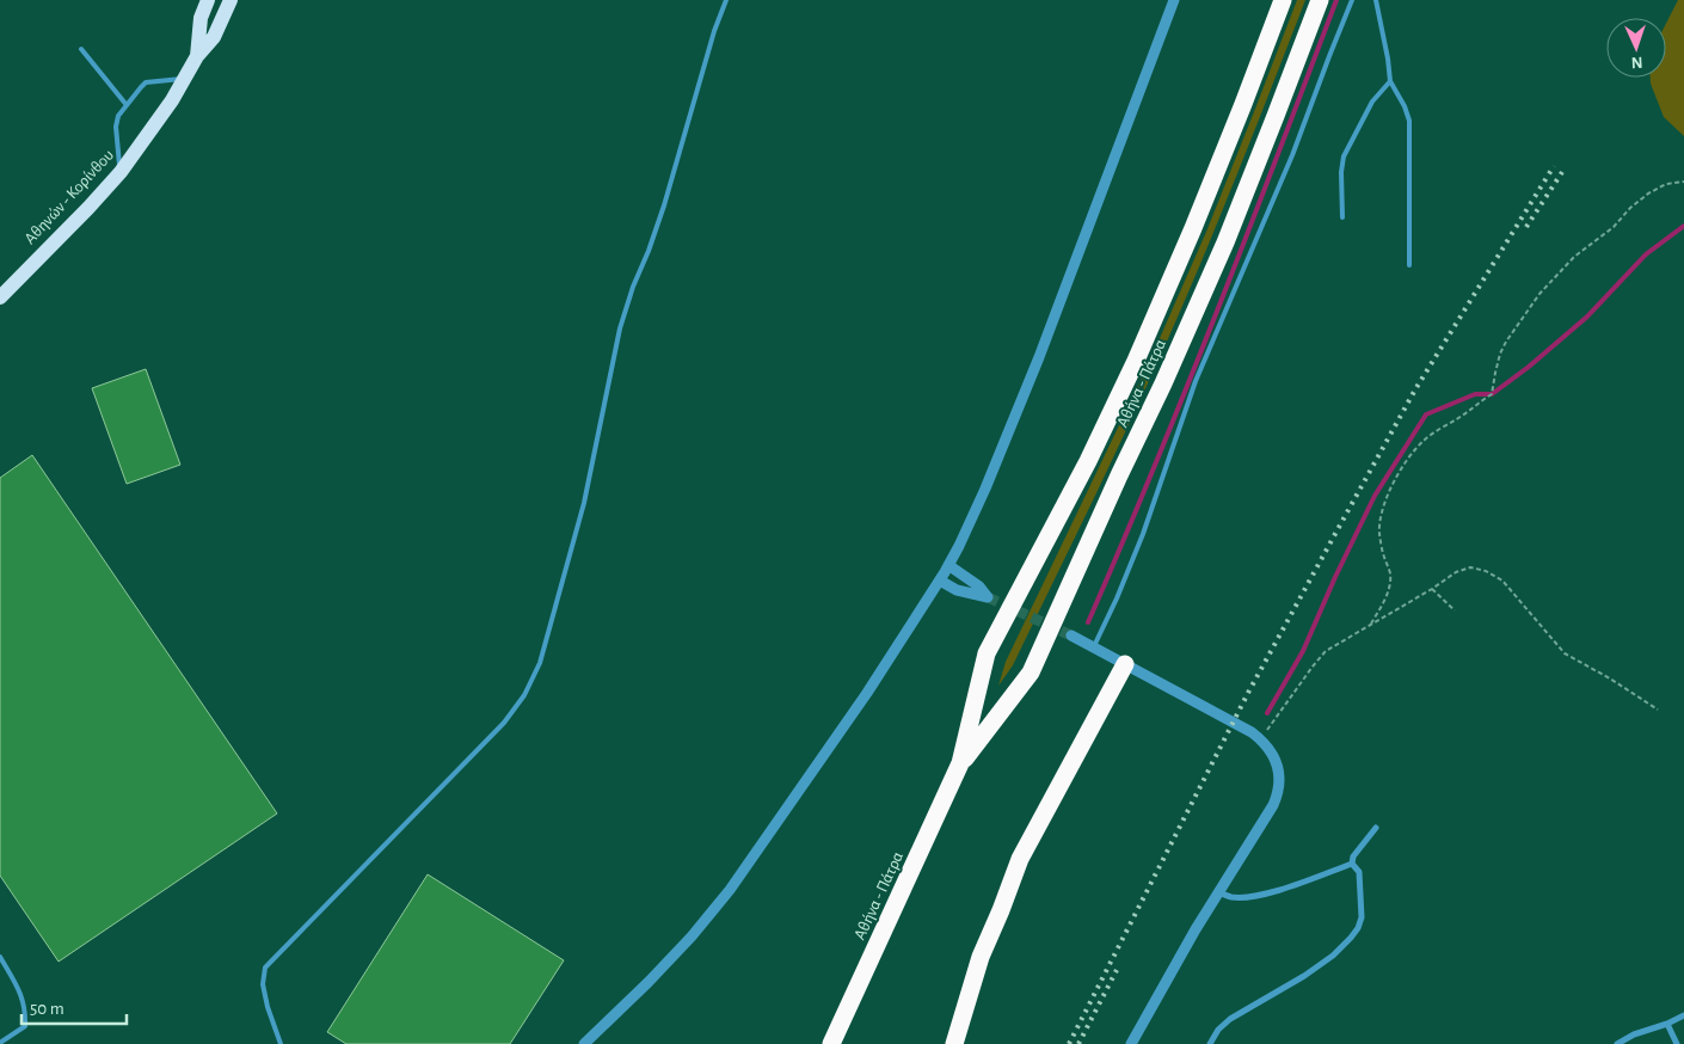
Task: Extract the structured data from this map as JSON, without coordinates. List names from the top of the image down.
{
  "streets": {
    "highway": ["Αθήνα - Πάτρα"],
    "main road": ["Αθηνών - Κορίνθου"]
  },
  "scale_bar": "50 m",
  "north": "bottom"
}
